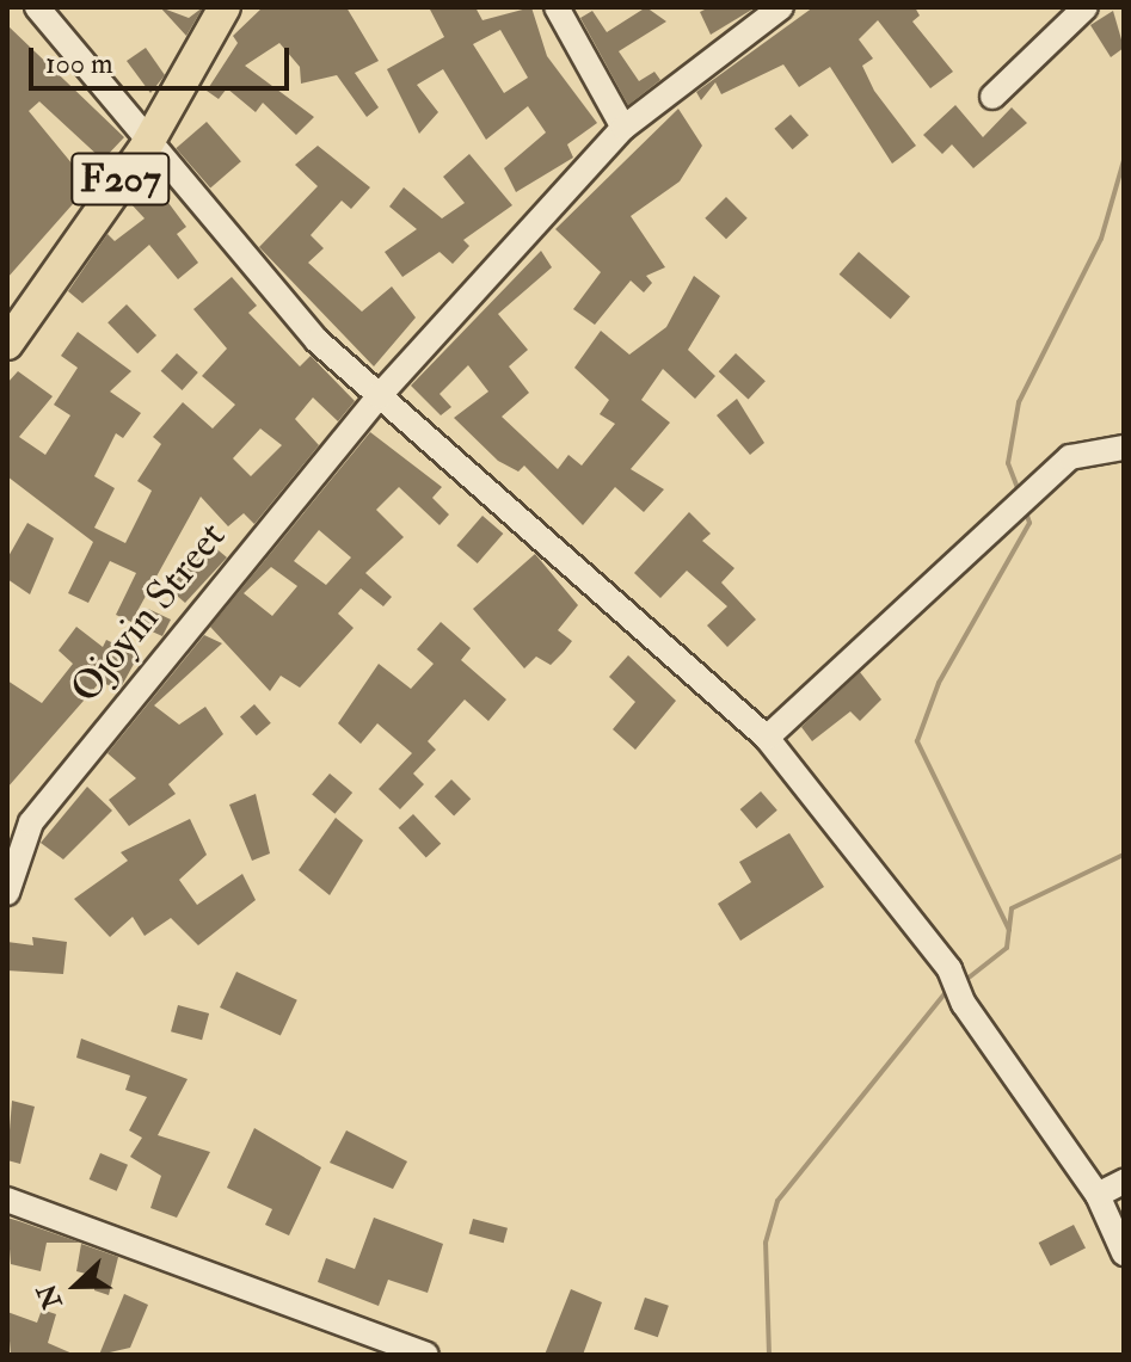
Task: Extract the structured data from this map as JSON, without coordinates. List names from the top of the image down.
{
  "streets": {
    "main road": ["F207"],
    "street": ["Ojoyin Street"]
  },
  "scale_bar": "100 m",
  "north": "left"
}
